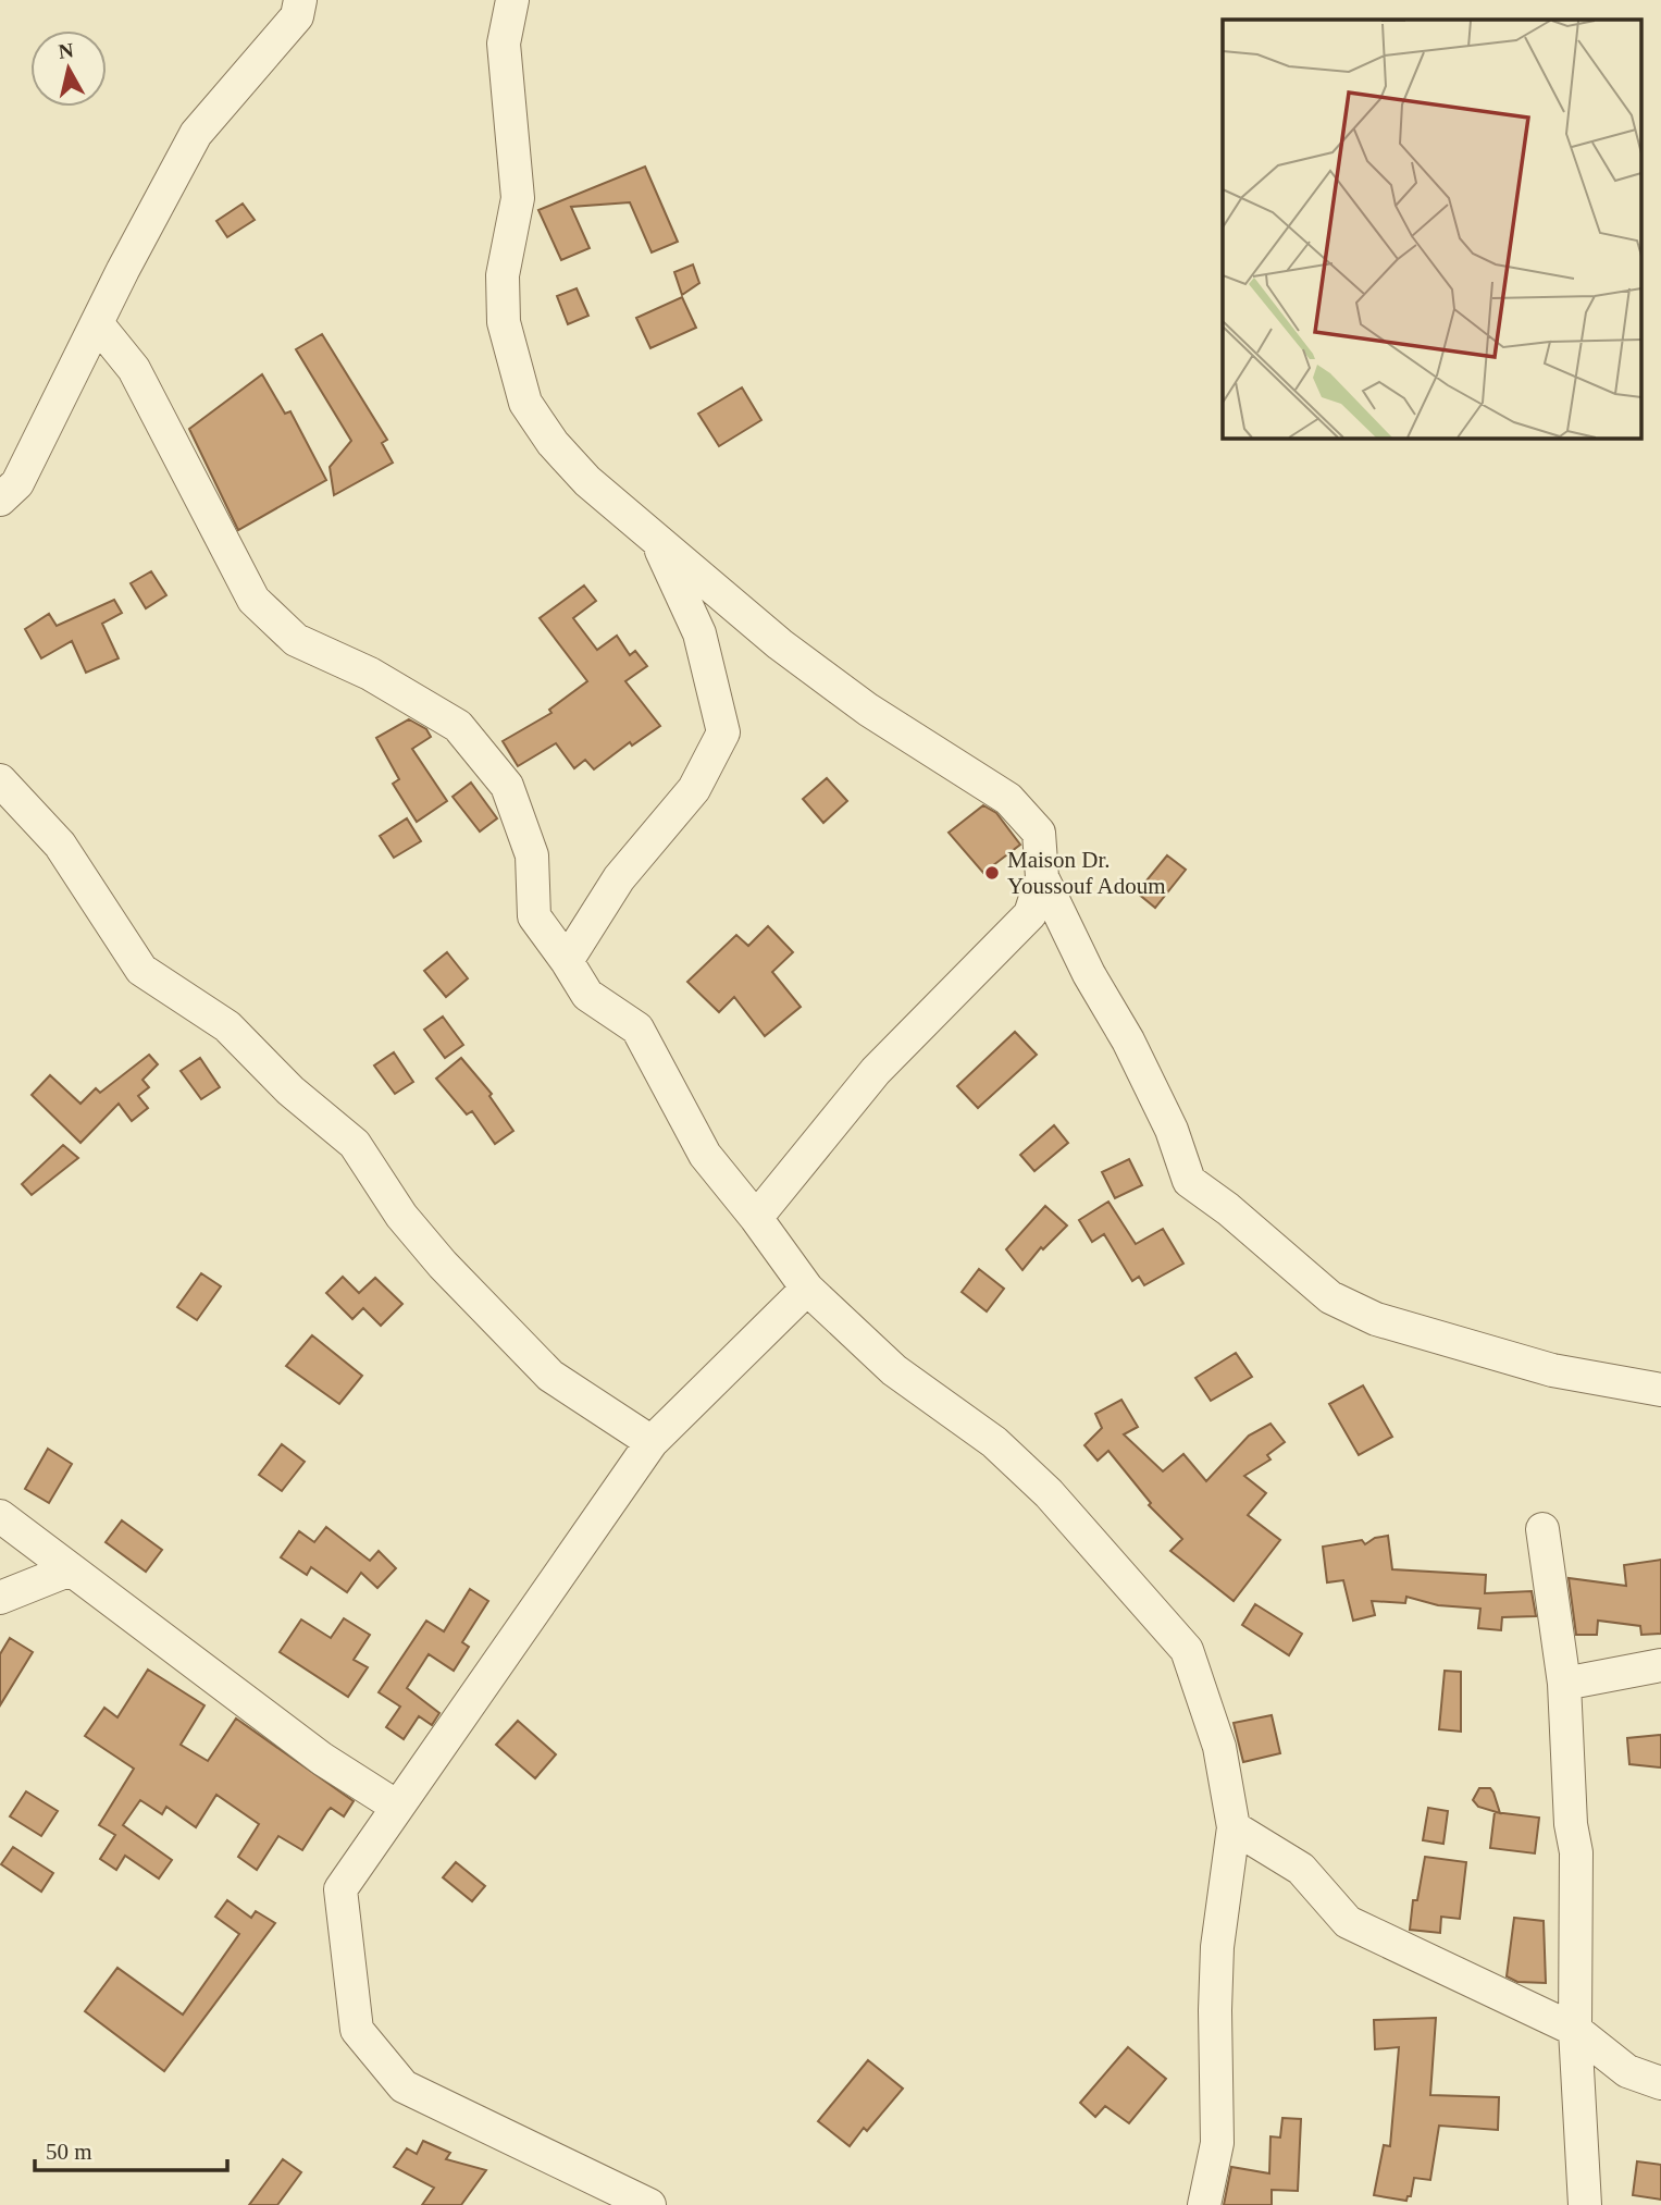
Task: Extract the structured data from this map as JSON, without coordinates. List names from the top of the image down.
{
  "places": ["Maison Dr. Youssouf Adoum"],
  "scale_bar": "50 m",
  "north": "top"
}
